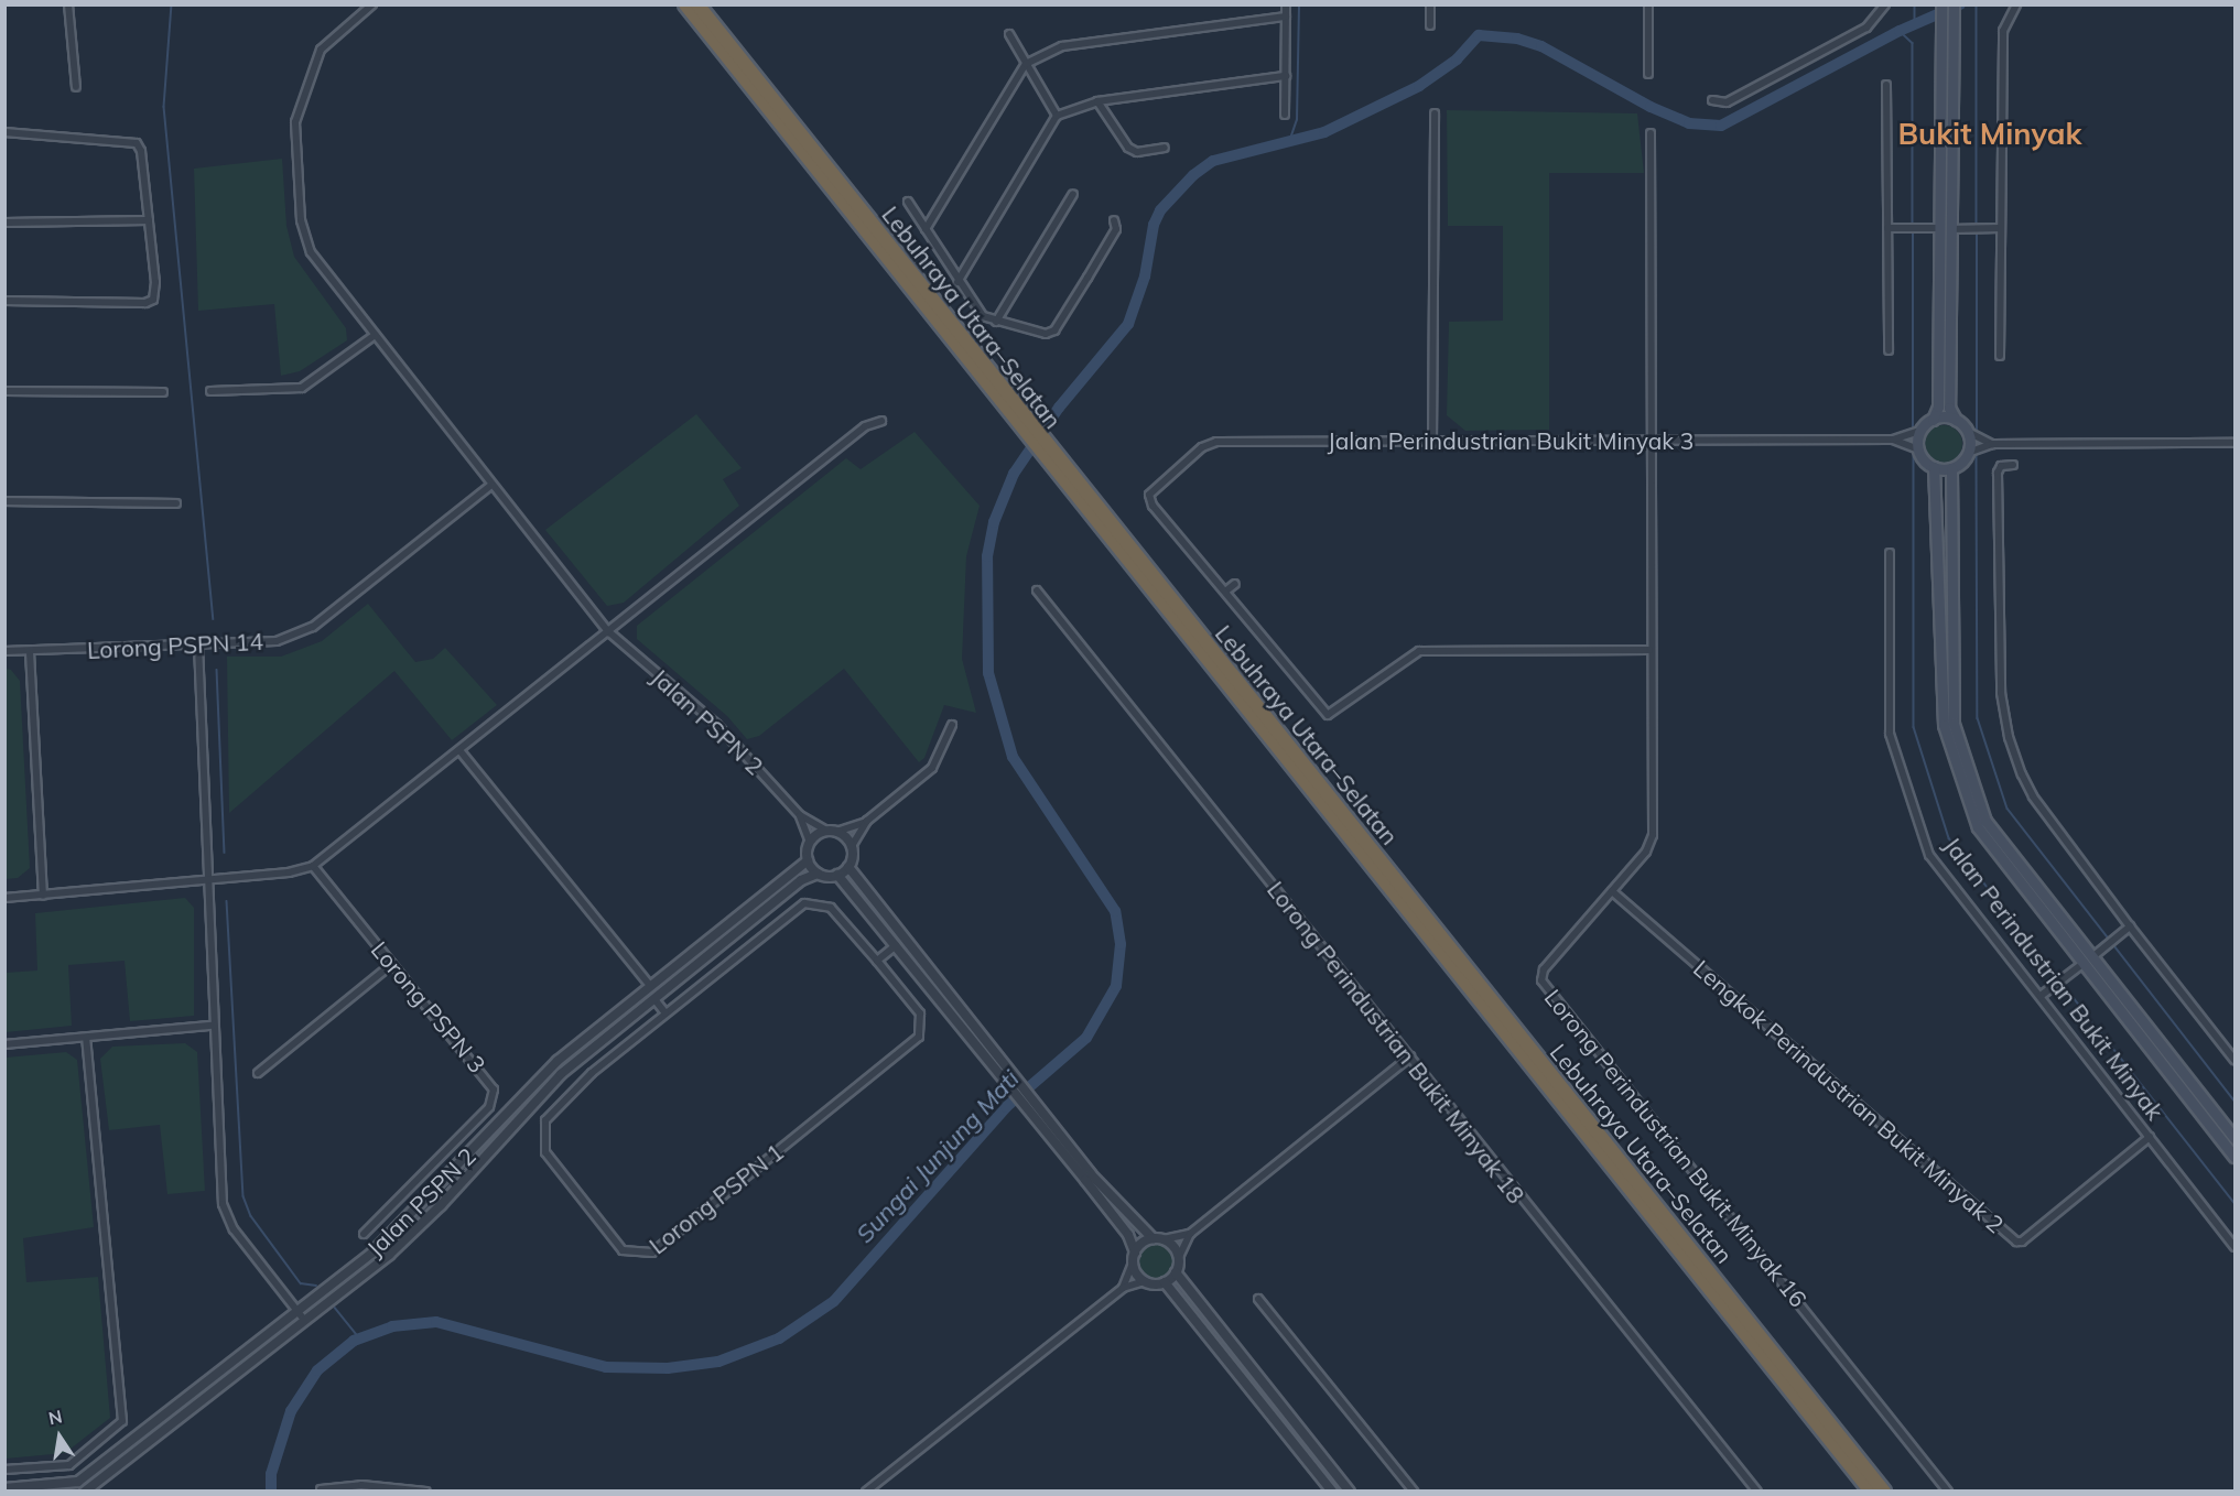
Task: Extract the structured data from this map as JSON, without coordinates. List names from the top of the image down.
{
  "streets": {
    "highway": ["Lebuhraya Utara–Selatan"],
    "main road": ["Jalan Perindustrian Bukit Minyak"],
    "street": [
      "Jalan Perindustrian Bukit Minyak 3",
      "Lorong PSPN 14",
      "Jalan PSPN 2",
      "Lorong PSPN 3",
      "Lorong Perindustrian Bukit Minyak 18",
      "Lengkok Perindustrian Bukit Minyak 2",
      "Lorong Perindustrian Bukit Minyak 16",
      "Lorong PSPN 1"
    ]
  },
  "crossings": [
    ["Jalan Perindustrian Bukit Minyak 3", "Lorong Perindustrian Bukit Minyak 16"],
    ["Lorong PSPN 14", "Jalan PSPN 2"],
    ["Jalan Perindustrian Bukit Minyak", "Lengkok Perindustrian Bukit Minyak 2"],
    ["Lengkok Perindustrian Bukit Minyak 2", "Lorong Perindustrian Bukit Minyak 16"]
  ],
  "districts": ["Bukit Minyak"],
  "water": ["Sungai Junjung Mati"],
  "north": "top"
}
